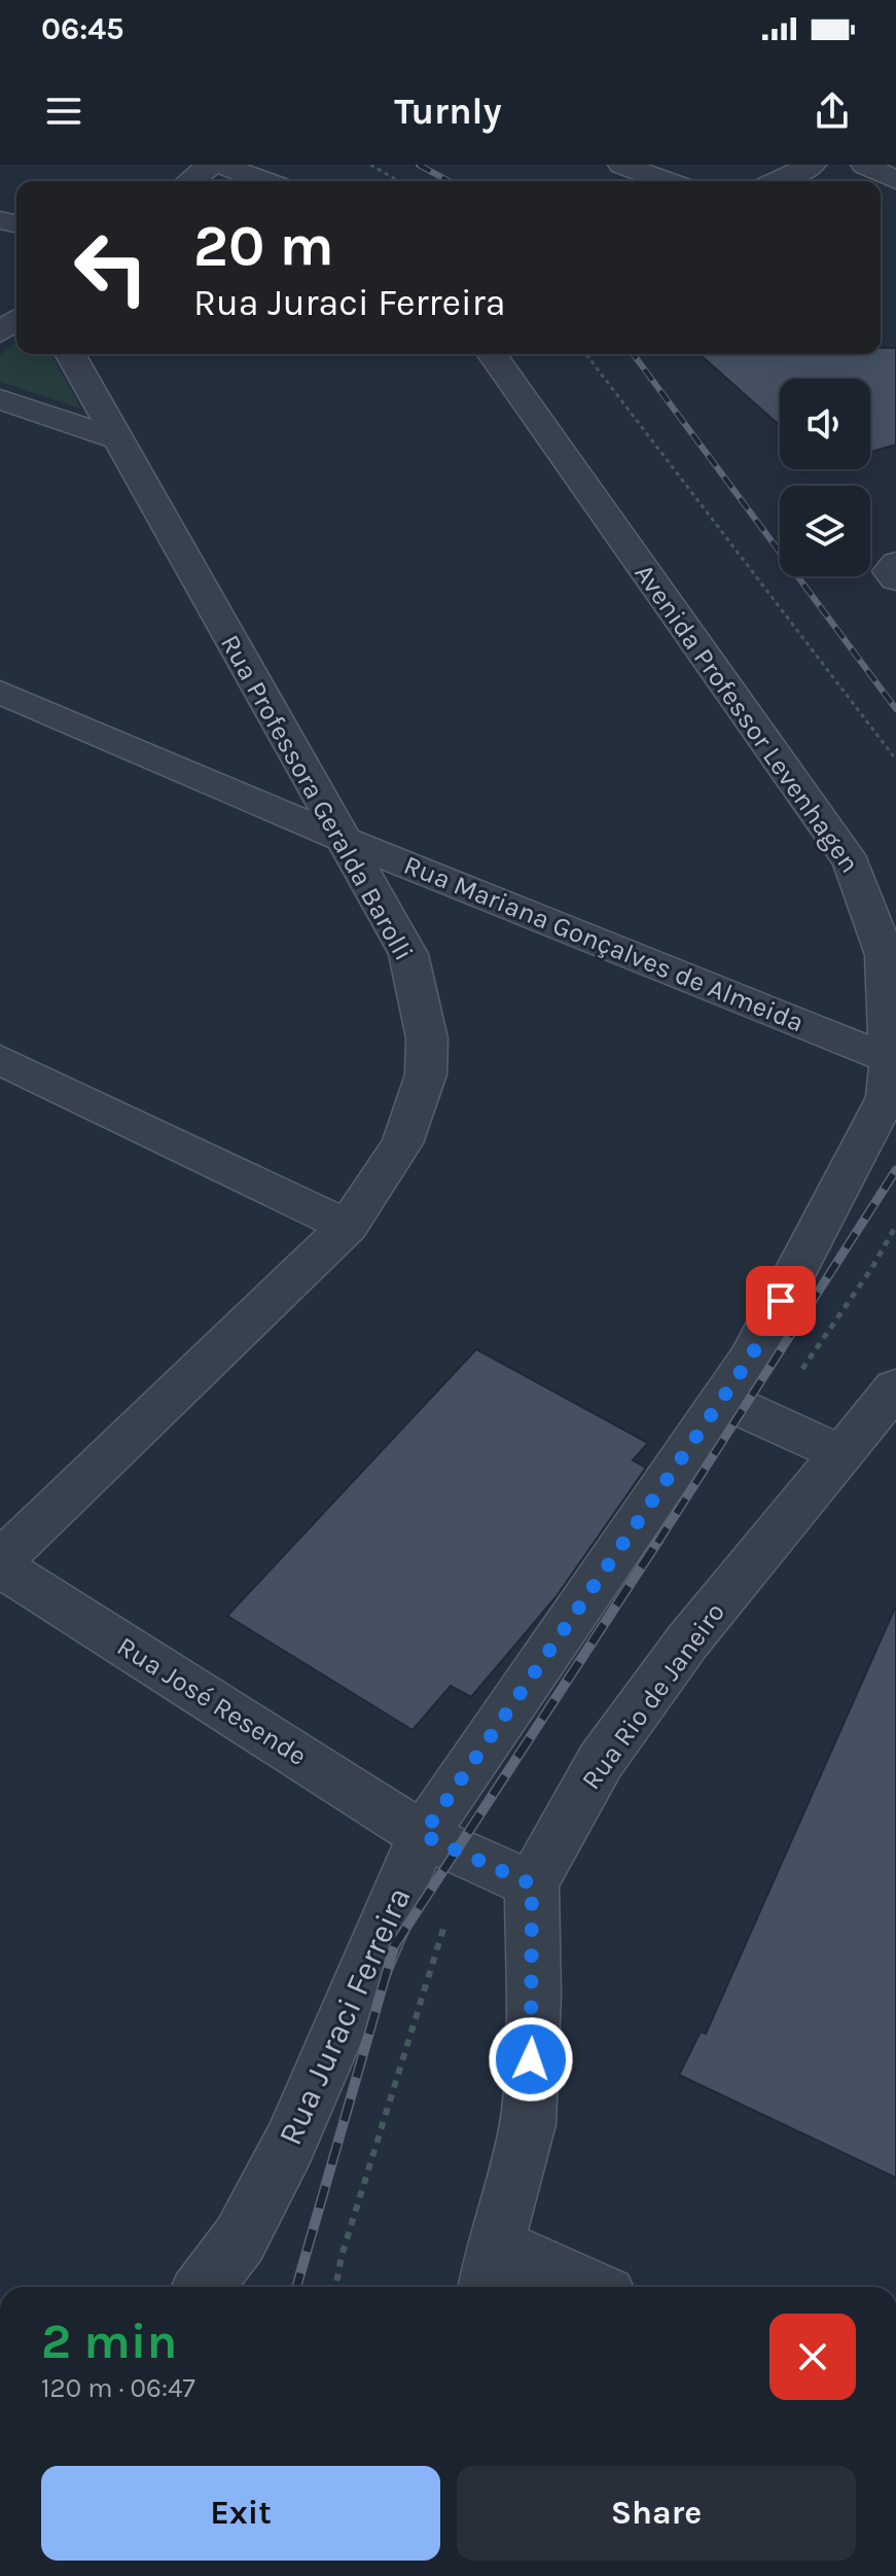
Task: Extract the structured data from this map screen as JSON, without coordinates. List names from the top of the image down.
{
  "streets": {
    "street": [
      "Avenida Professor Levenhagen",
      "Rua Professora Geralda Barolli",
      "Rua Mariana Gonçalves de Almeida",
      "Rua Rio de Janeiro",
      "Rua José Resende",
      "Rua Juraci Ferreira"
    ]
  },
  "crossings": [
    ["Avenida Professor Levenhagen", "Rua Mariana Gonçalves de Almeida"],
    ["Avenida Professor Levenhagen", "Rua José Resende"],
    ["Avenida Professor Levenhagen", "Rua Juraci Ferreira"],
    ["Rua Professora Geralda Barolli", "Rua Mariana Gonçalves de Almeida"],
    ["Rua Professora Geralda Barolli", "Rua José Resende"],
    ["Rua José Resende", "Rua Juraci Ferreira"]
  ],
  "page": {
    "status": "06:45",
    "header": "Turnly",
    "turn": ["20 m", "Rua Juraci Ferreira"],
    "heading": ["2 min", "120 m · 06:47"],
    "buttons": ["Exit", "Share"]
  }
}
